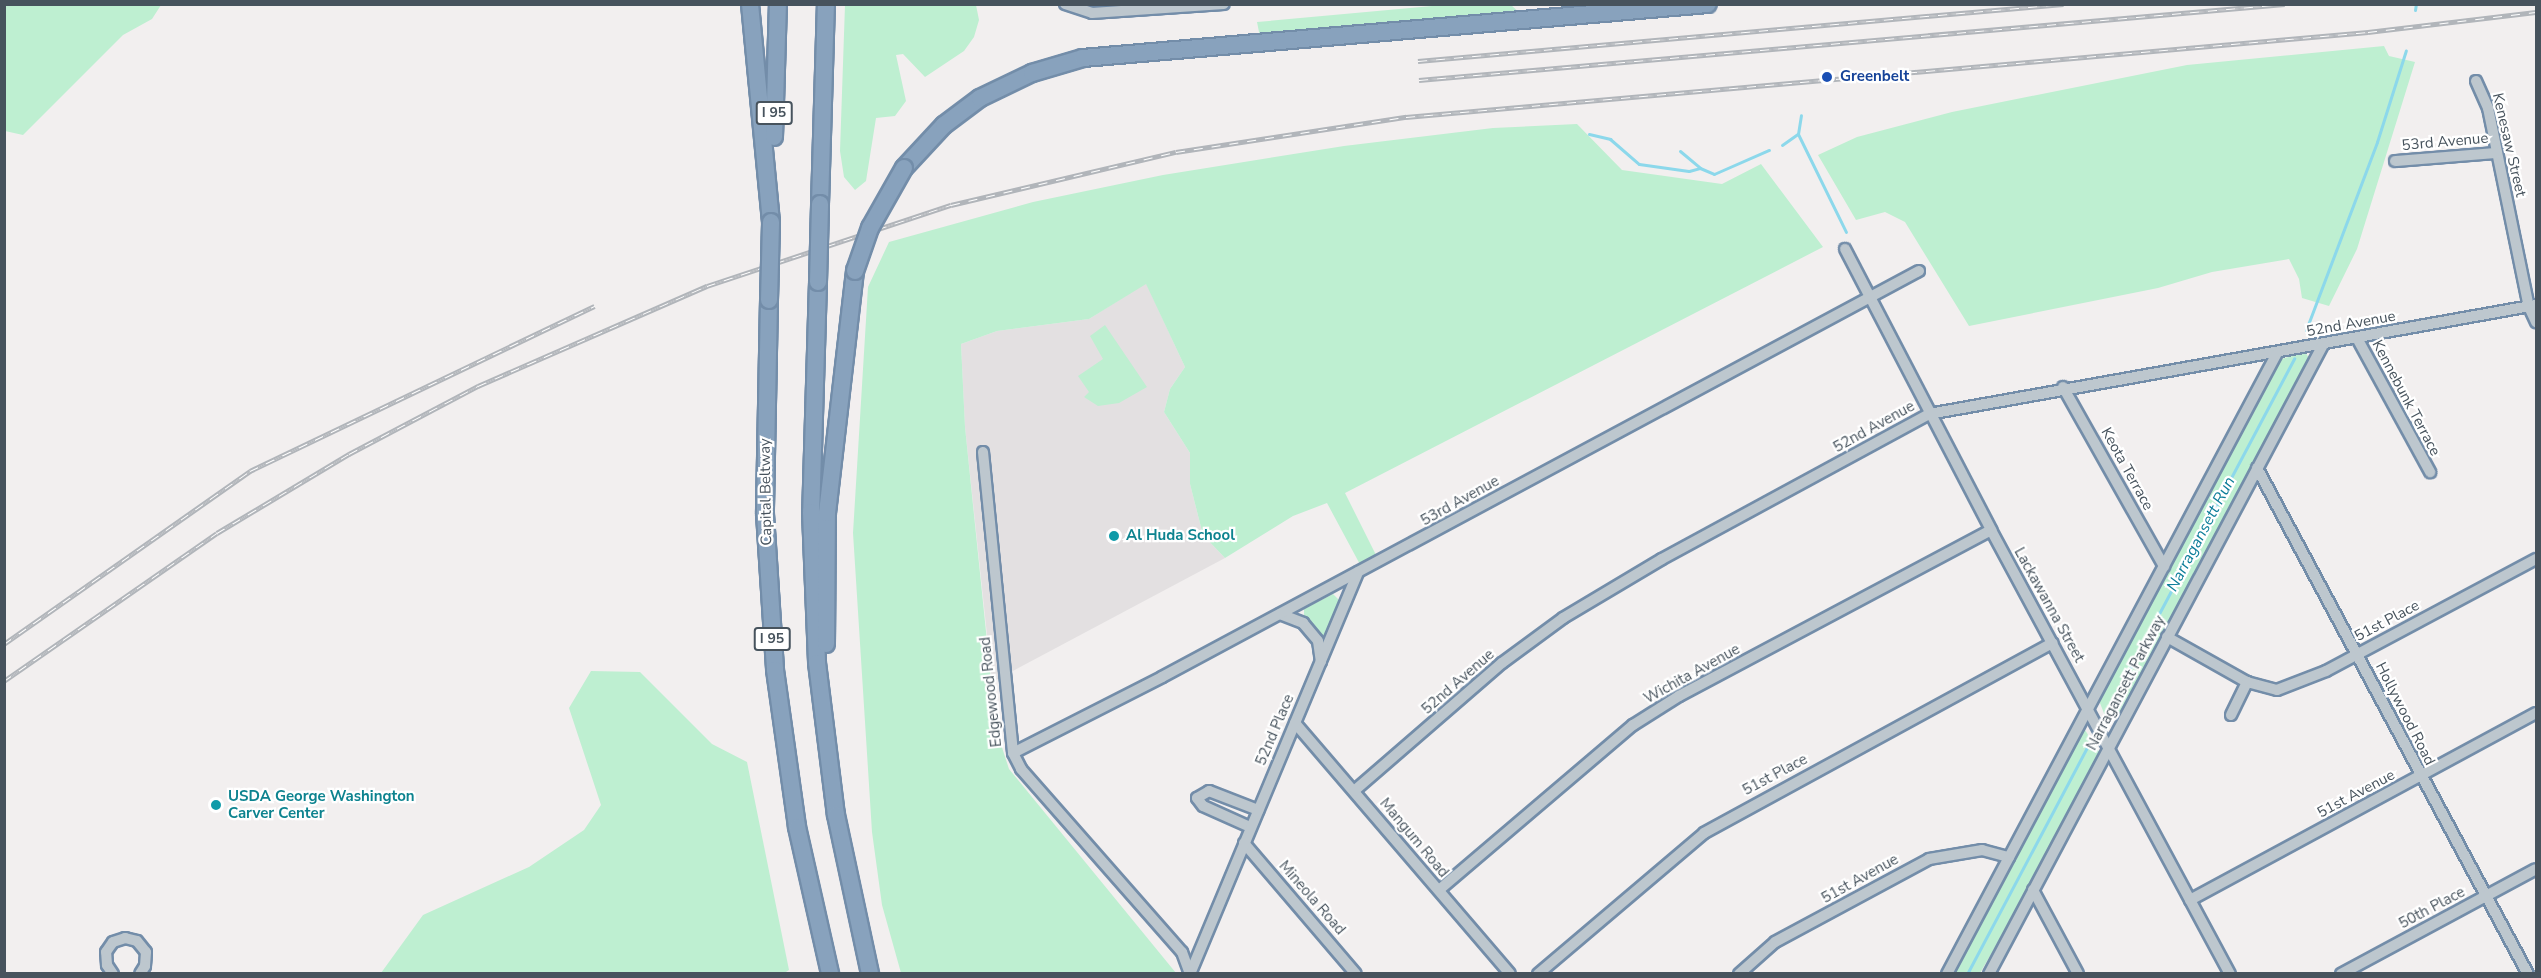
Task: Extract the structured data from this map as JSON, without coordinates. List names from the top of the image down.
{
  "streets": {
    "highway": ["I 95", "Capital Beltway"],
    "street": [
      "53rd Avenue",
      "Kenesaw Street",
      "52nd Avenue",
      "Kennebunk Terrace",
      "Keota Terrace",
      "Lackawanna Street",
      "51st Place",
      "Wichita Avenue",
      "Narragansett Parkway",
      "Edgewood Road",
      "Hollywood Road",
      "52nd Place",
      "51st Avenue",
      "Mangum Road",
      "Mineola Road",
      "50th Place"
    ]
  },
  "crossings": [
    ["53rd Avenue", "Kenesaw Street"],
    ["53rd Avenue", "Lackawanna Street"],
    ["53rd Avenue", "Edgewood Road"],
    ["53rd Avenue", "52nd Place"],
    ["Kenesaw Street", "52nd Avenue"],
    ["52nd Avenue", "Kennebunk Terrace"],
    ["52nd Avenue", "Keota Terrace"],
    ["52nd Avenue", "Lackawanna Street"],
    ["52nd Avenue", "Narragansett Parkway"],
    ["52nd Avenue", "Mangum Road"],
    ["Keota Terrace", "Narragansett Parkway"],
    ["Lackawanna Street", "51st Place"],
    ["Lackawanna Street", "Wichita Avenue"],
    ["Lackawanna Street", "Narragansett Parkway"],
    ["Lackawanna Street", "51st Avenue"],
    ["51st Place", "Narragansett Parkway"],
    ["51st Place", "Hollywood Road"],
    ["Wichita Avenue", "Mangum Road"],
    ["Narragansett Parkway", "Hollywood Road"],
    ["Narragansett Parkway", "51st Avenue"],
    ["Edgewood Road", "52nd Place"],
    ["Hollywood Road", "51st Avenue"],
    ["Hollywood Road", "50th Place"],
    ["52nd Place", "Mangum Road"],
    ["52nd Place", "Mineola Road"]
  ],
  "water": ["Narragansett Run"],
  "places": ["Greenbelt", "Al Huda School", "USDA George Washington Carver Center"]
}
